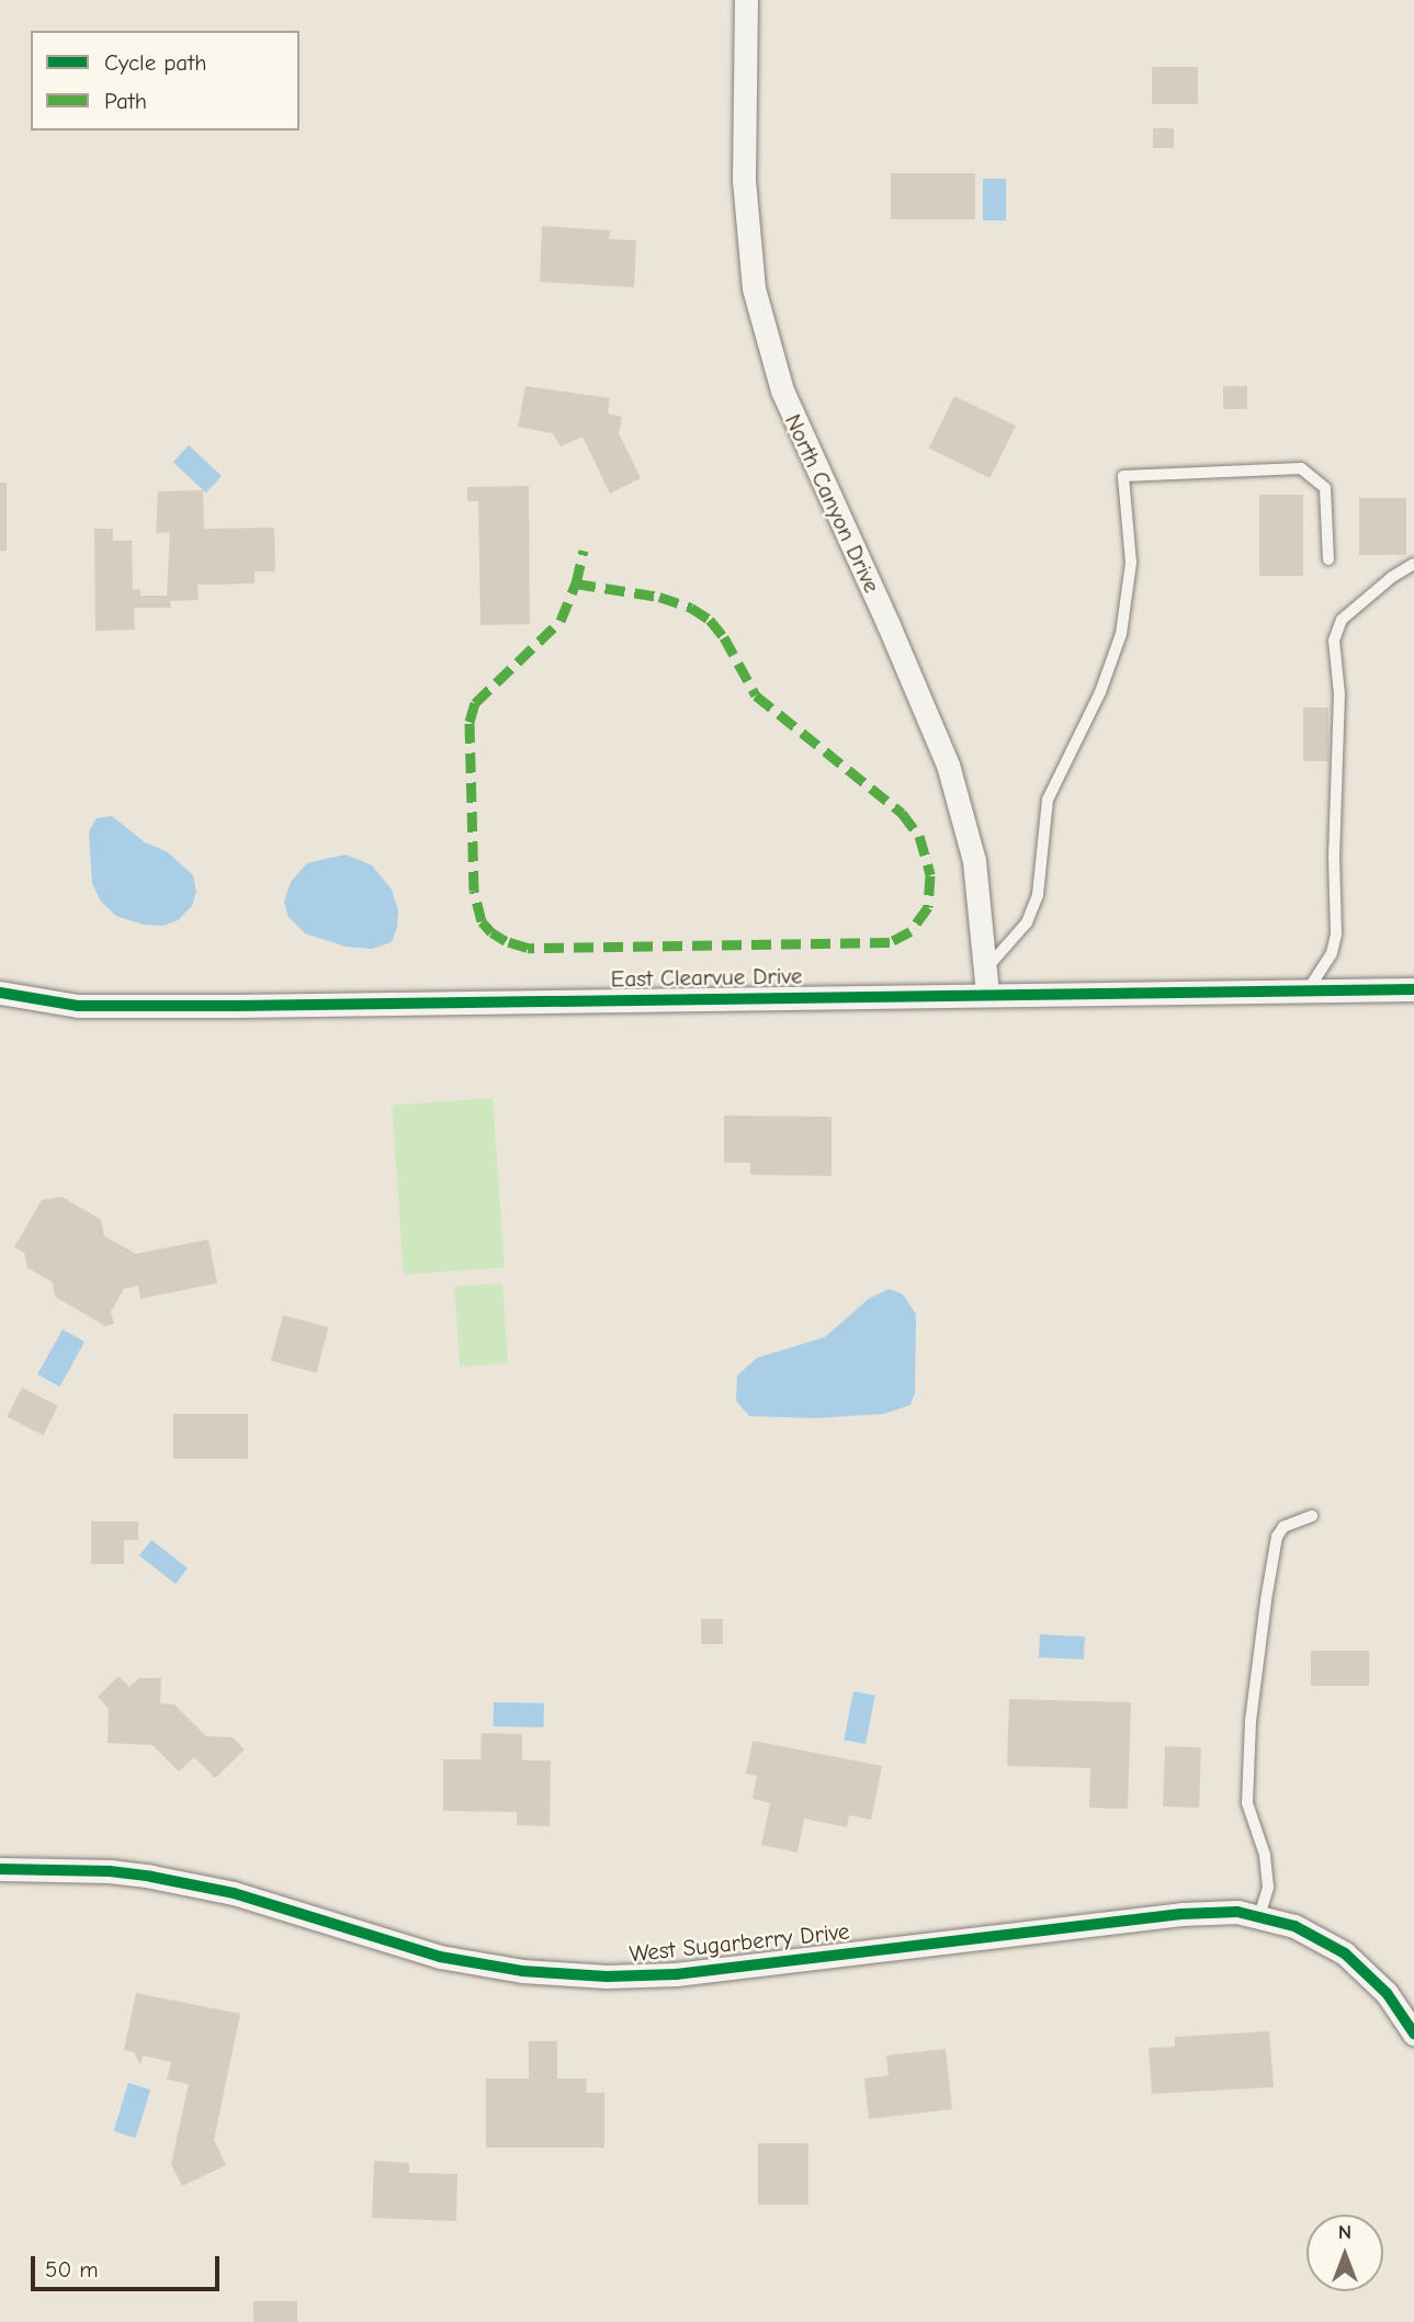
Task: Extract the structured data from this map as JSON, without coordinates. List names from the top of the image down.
{
  "streets": {
    "street": ["North Canyon Drive", "East Clearvue Drive", "West Sugarberry Drive"]
  },
  "crossings": [
    ["North Canyon Drive", "East Clearvue Drive"]
  ],
  "legend": ["Cycle path", "Path"],
  "scale_bar": "50 m",
  "north": "top"
}
